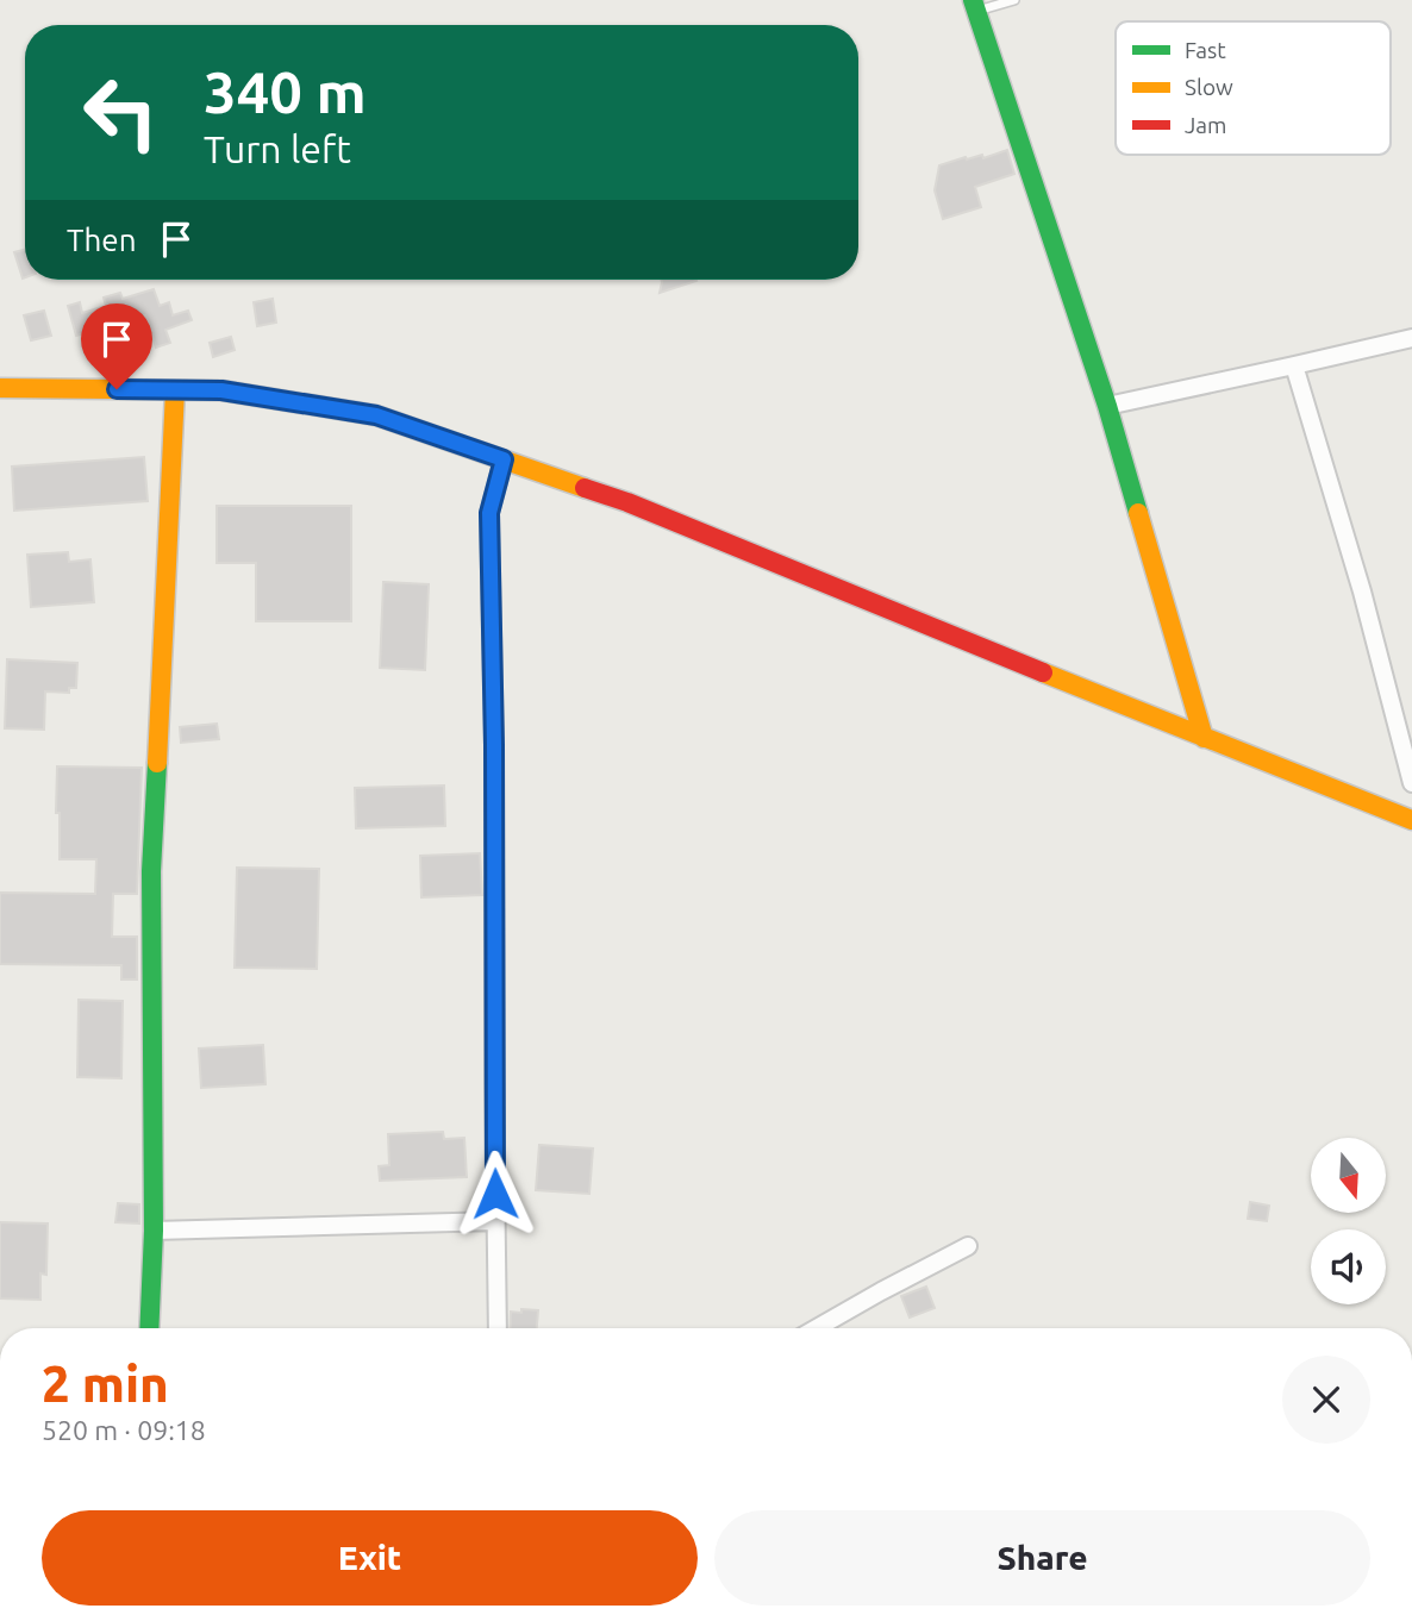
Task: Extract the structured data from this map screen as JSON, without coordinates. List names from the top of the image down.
{
  "legend": ["Fast", "Slow", "Jam"],
  "north": "bottom",
  "page": {
    "turn": ["340 m", "Turn left"],
    "then": "Then",
    "heading": ["2 min", "520 m · 09:18"],
    "buttons": ["Exit", "Share"]
  }
}
